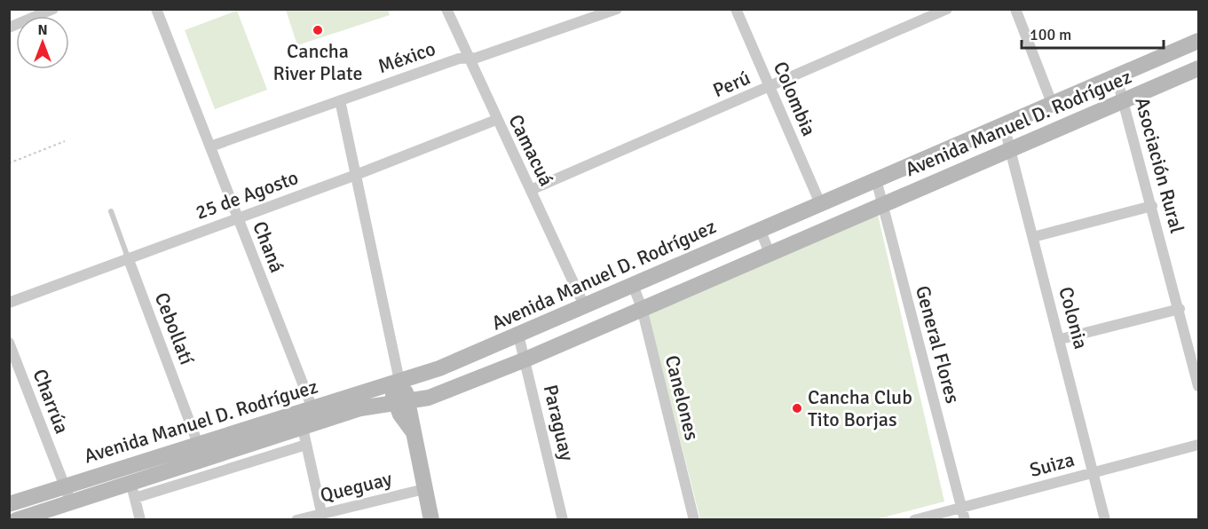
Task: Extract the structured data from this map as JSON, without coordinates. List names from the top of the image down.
{
  "streets": {
    "street": [
      "México",
      "Perú",
      "Colombia",
      "Avenida Manuel D. Rodríguez",
      "Camacuá",
      "Asociación Rural",
      "25 de Agosto",
      "Chaná",
      "Colonia",
      "Cebollatí",
      "General Flores",
      "Canelones",
      "Charrúa",
      "Paraguay",
      "Suiza",
      "Queguay"
    ]
  },
  "crossings": [
    ["México", "Camacuá"],
    ["México", "Chaná"],
    ["Perú", "Colombia"],
    ["Perú", "Camacuá"],
    ["Colombia", "Avenida Manuel D. Rodríguez"],
    ["Avenida Manuel D. Rodríguez", "Camacuá"],
    ["Avenida Manuel D. Rodríguez", "Asociación Rural"],
    ["Avenida Manuel D. Rodríguez", "Chaná"],
    ["Avenida Manuel D. Rodríguez", "Colonia"],
    ["Avenida Manuel D. Rodríguez", "Cebollatí"],
    ["Avenida Manuel D. Rodríguez", "General Flores"],
    ["Avenida Manuel D. Rodríguez", "Canelones"],
    ["Avenida Manuel D. Rodríguez", "Charrúa"],
    ["Avenida Manuel D. Rodríguez", "Paraguay"],
    ["Camacuá", "25 de Agosto"],
    ["25 de Agosto", "Chaná"],
    ["25 de Agosto", "Cebollatí"],
    ["Colonia", "Suiza"],
    ["General Flores", "Suiza"]
  ],
  "places": ["Cancha River Plate", "Cancha Club Tito Borjas"],
  "scale_bar": "100 m",
  "north": "top"
}
